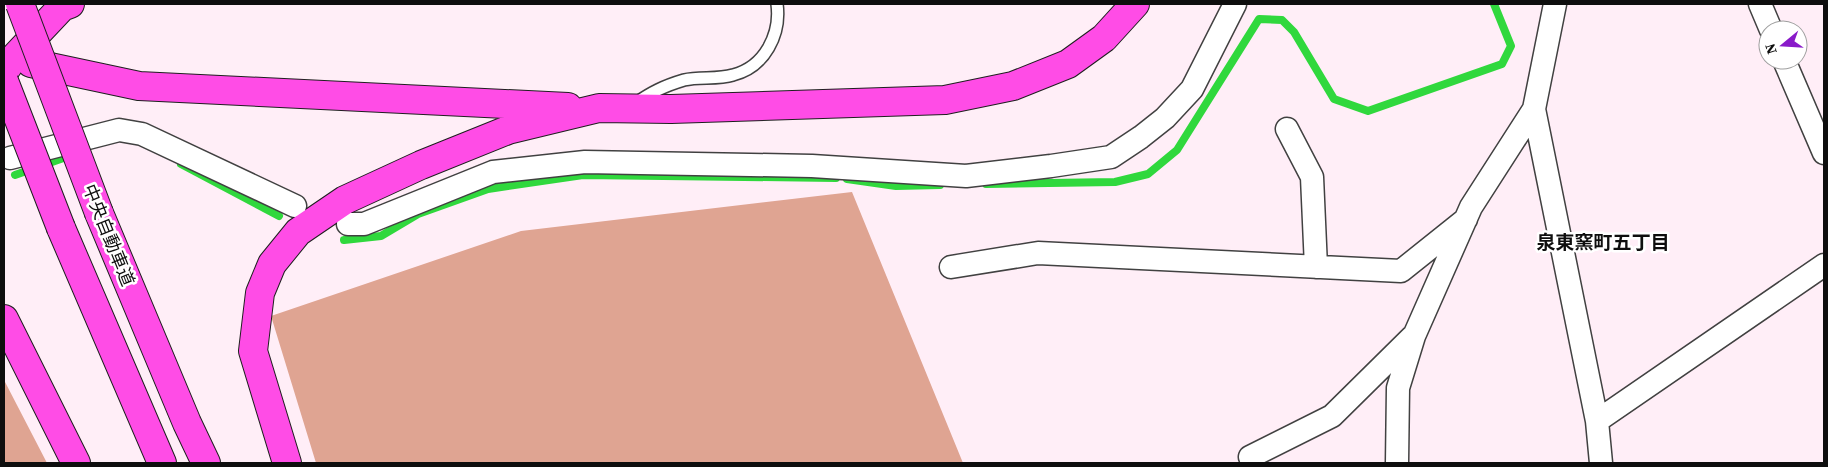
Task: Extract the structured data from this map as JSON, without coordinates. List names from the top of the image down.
{
  "streets": {
    "highway": ["中央自動車道"]
  },
  "districts": ["泉東窯町五丁目"],
  "north": "left"
}
